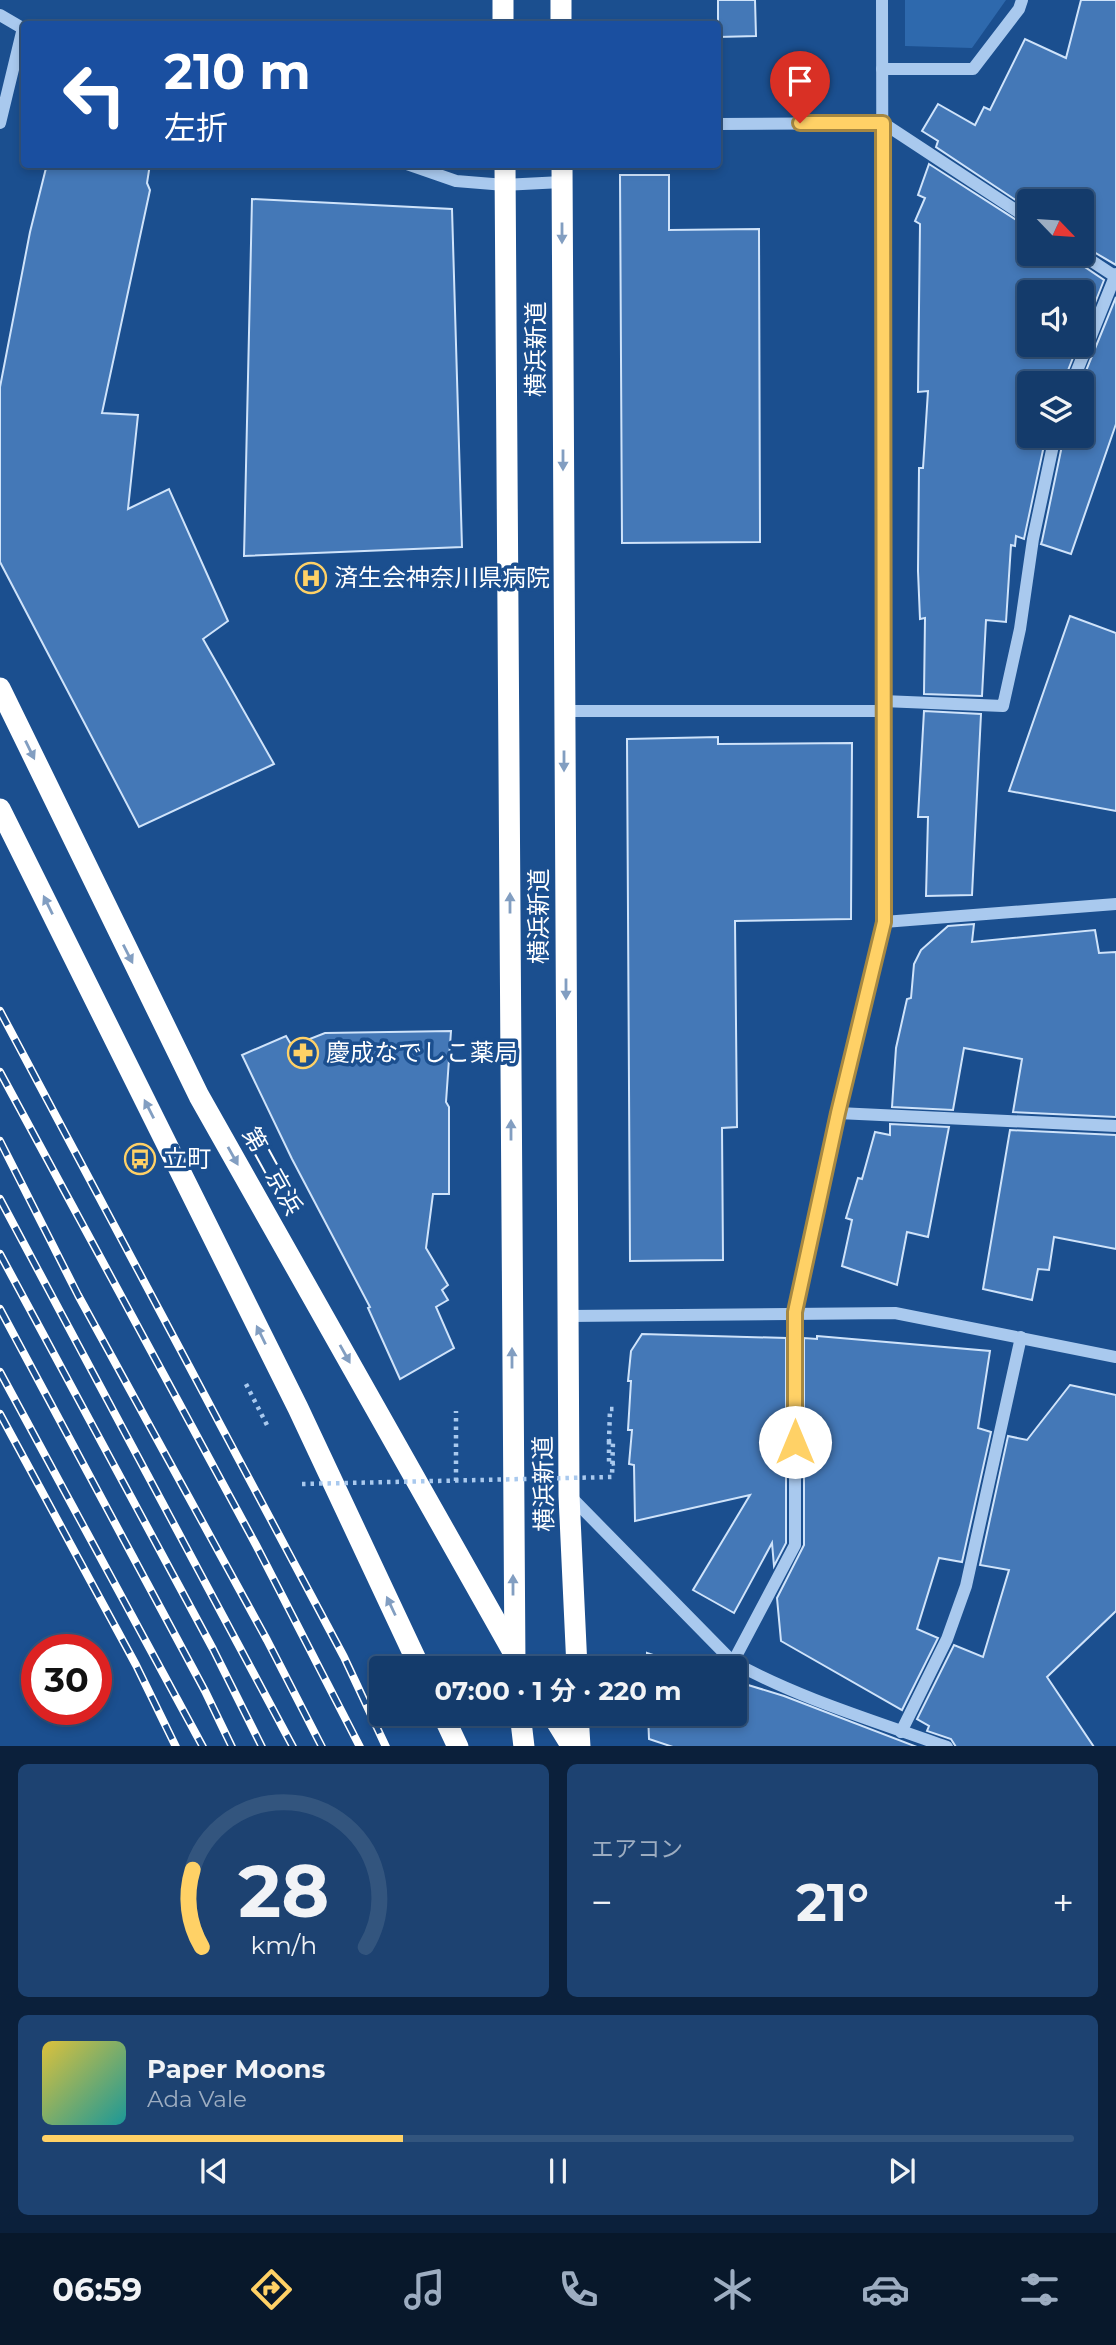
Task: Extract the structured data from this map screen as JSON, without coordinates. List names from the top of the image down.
{
  "streets": {
    "highway": ["横浜新道", "第二京浜"]
  },
  "places": {
    "hospital": ["済生会神奈川県病院"],
    "pharmacy": ["慶成なでしこ薬局"],
    "bus stop": ["立町"]
  },
  "north": "bottom right",
  "page": {
    "turn": ["210 m", "左折"],
    "limit": "30",
    "trip": "07:00 · 1 分 · 220 m",
    "tile": "エアコン",
    "heat": ["−", "21°", "+"],
    "song": ["Paper Moons", "Ada Vale"],
    "tabs": "06:59",
    "gauge": ["28", "km/h"]
  }
}
